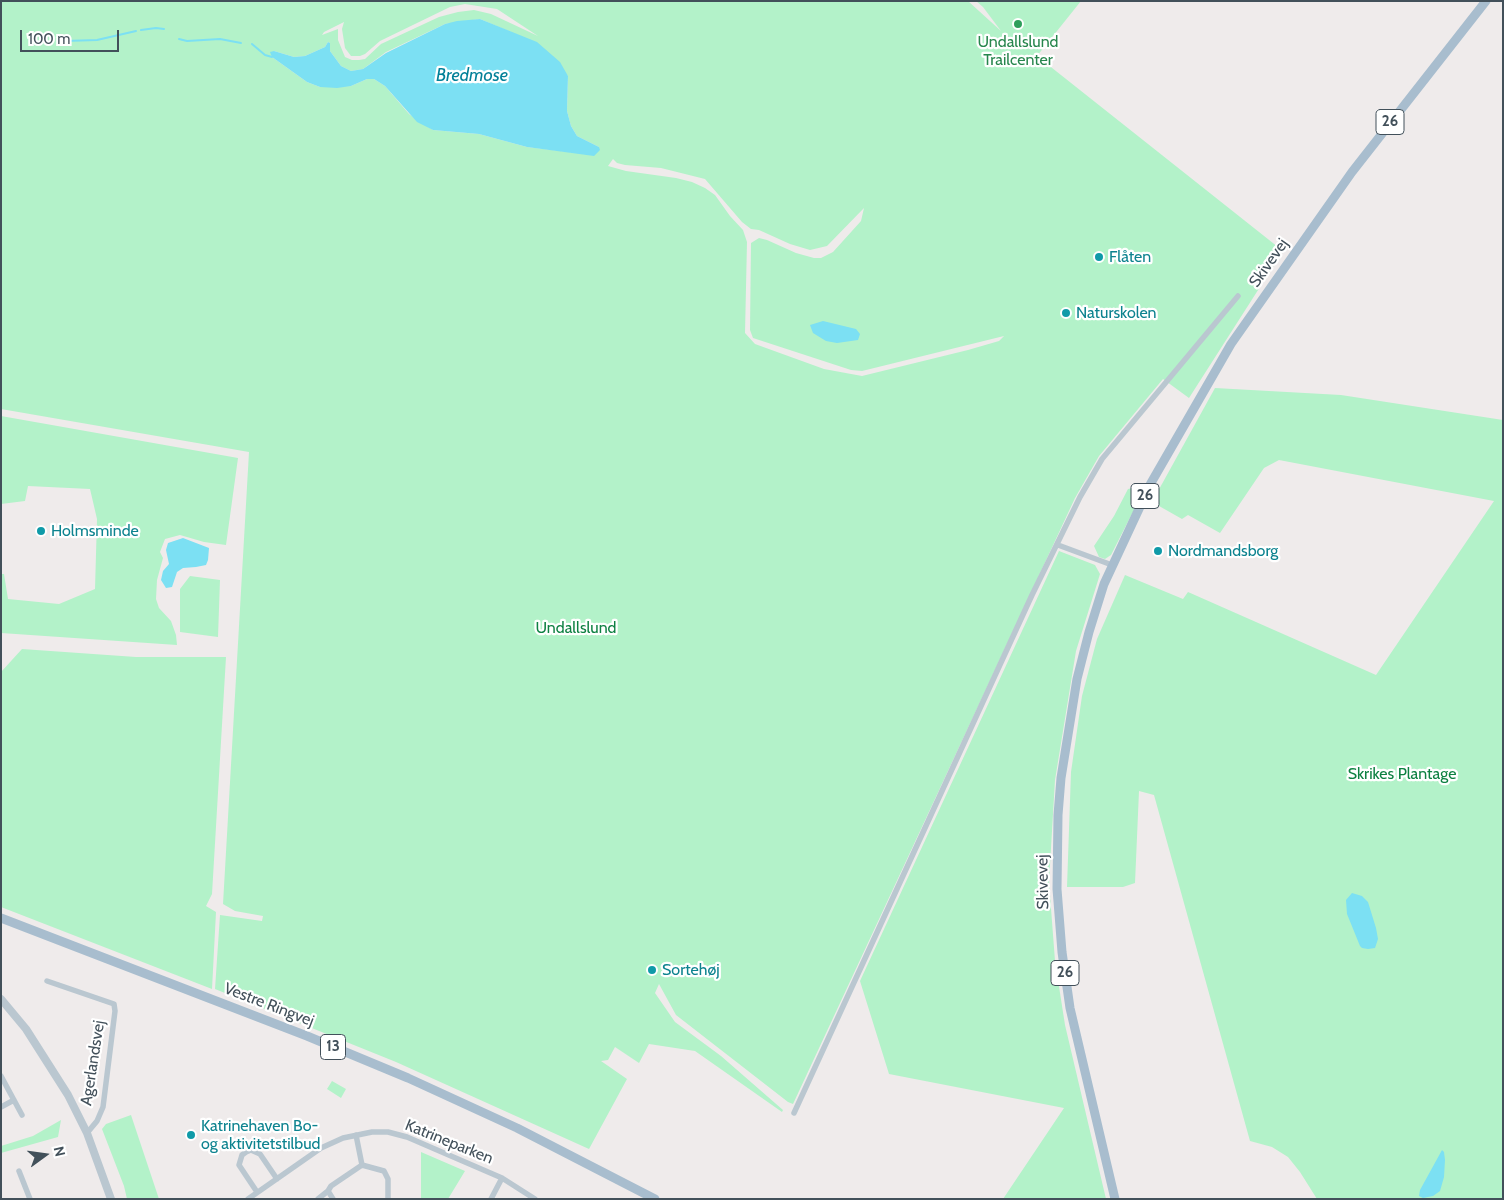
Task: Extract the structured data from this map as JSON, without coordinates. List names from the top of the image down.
{
  "streets": {
    "main road": [
      "26",
      "Skivevej",
      "Vestre Ringvej",
      "13"
    ],
    "street": ["Agerlandsvej", "Katrineparken"]
  },
  "water": ["Bredmose"],
  "parks": ["Undallslund", "Skrikes Plantage"],
  "places": [
    "Undallslund Trailcenter",
    "Flåten",
    "Naturskolen",
    "Holmsminde",
    "Nordmandsborg",
    "Sortehøj",
    "Katrinehaven Bo- og aktivitetstilbud"
  ],
  "scale_bar": "100 m",
  "north": "right"
}
